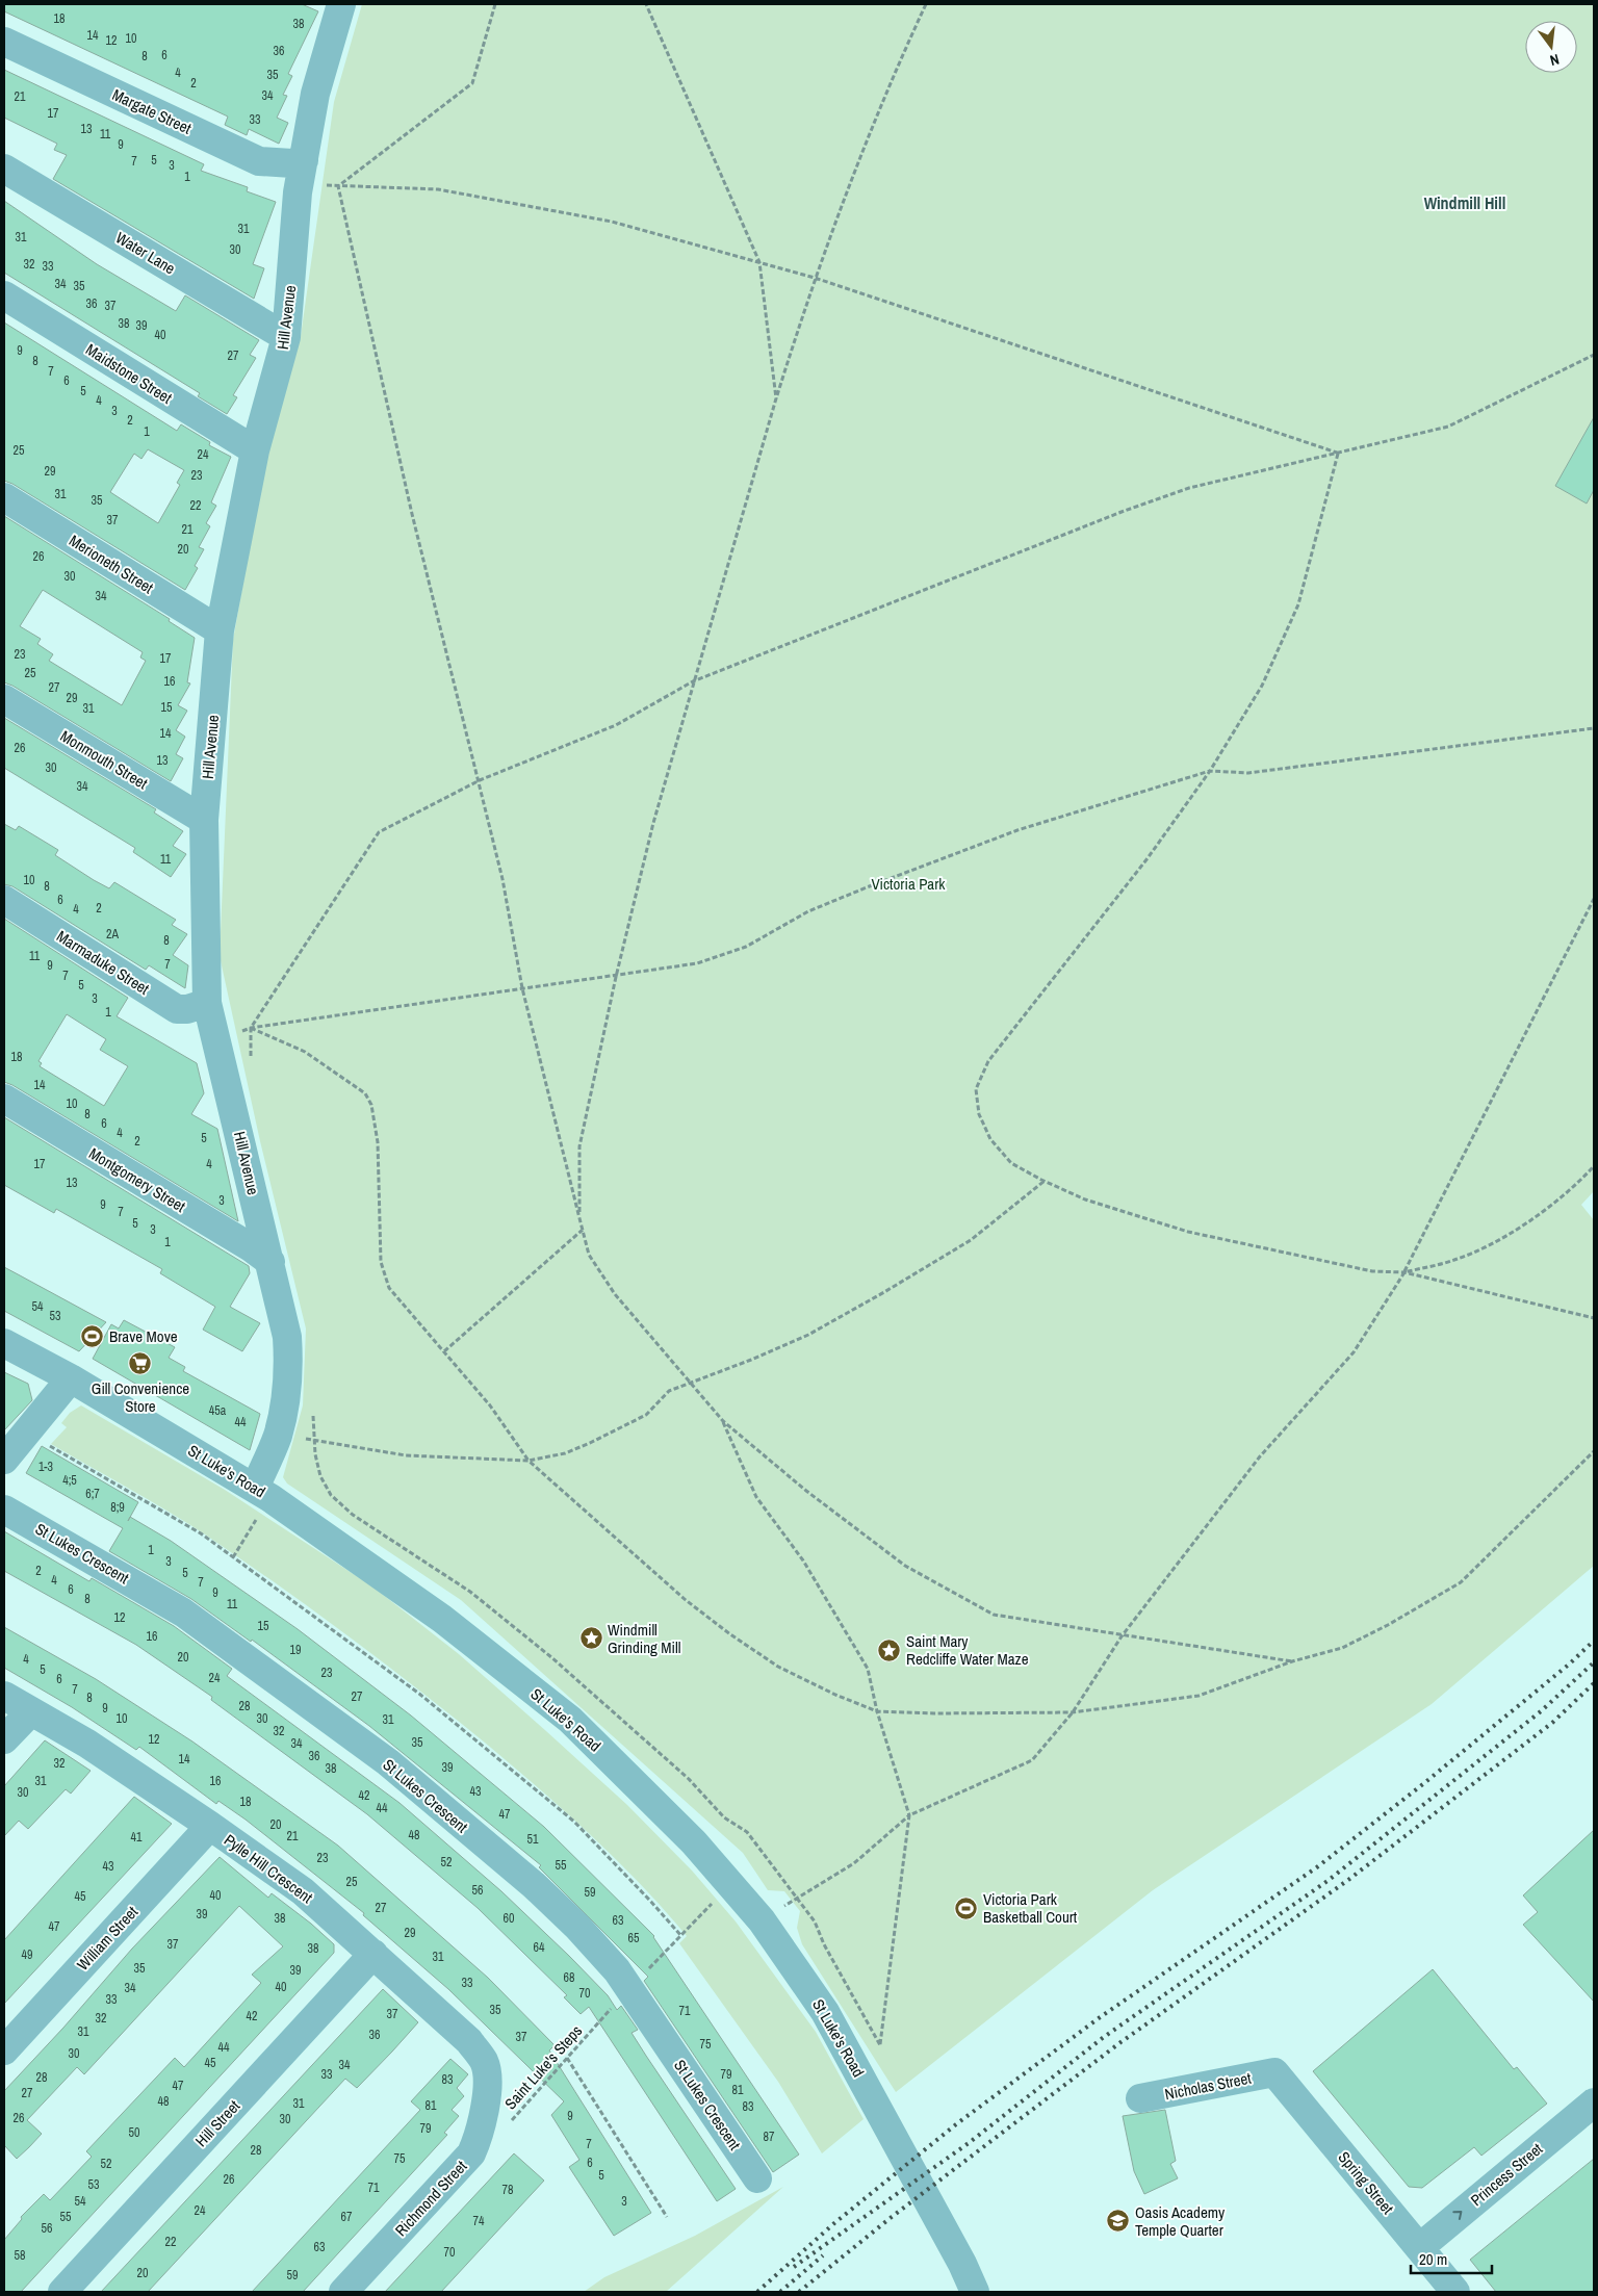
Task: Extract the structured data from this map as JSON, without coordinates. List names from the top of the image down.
{
  "streets": {
    "street": [
      "Margate Street",
      "Water Lane",
      "Hill Avenue",
      "Maidstone Street",
      "Merioneth Street",
      "Monmouth Street",
      "Marmaduke Street",
      "Montgomery Street",
      "St Luke's Road",
      "St Lukes Crescent",
      "Pylle Hill Crescent",
      "William Street",
      "Nicholas Street",
      "Hill Street",
      "Princess Street",
      "Spring Street",
      "Richmond Street"
    ],
    "path": ["Saint Luke's Steps"]
  },
  "crossings": [
    ["Margate Street", "Hill Avenue"],
    ["Water Lane", "Hill Avenue"],
    ["Hill Avenue", "Maidstone Street"],
    ["Hill Avenue", "Merioneth Street"],
    ["Hill Avenue", "Monmouth Street"],
    ["Hill Avenue", "Marmaduke Street"],
    ["Hill Avenue", "Montgomery Street"],
    ["Hill Avenue", "St Luke's Road"],
    ["Pylle Hill Crescent", "William Street"],
    ["Pylle Hill Crescent", "Hill Street"],
    ["Pylle Hill Crescent", "Richmond Street"],
    ["Saint Luke's Steps", "Richmond Street"],
    ["Nicholas Street", "Spring Street"],
    ["Princess Street", "Spring Street"]
  ],
  "one_way": ["Princess Street"],
  "districts": ["Windmill Hill"],
  "parks": ["Victoria Park"],
  "places": {
    "sports": ["Brave Move", "Victoria Park Basketball Court"],
    "supermarket": ["Gill Convenience Store"],
    "place": ["Windmill Grinding Mill", "Saint Mary Redcliffe Water Maze"],
    "school or university": ["Oasis Academy Temple Quarter"]
  },
  "house_numbers": [
    "18",
    "38",
    "14",
    "10",
    "12",
    "36",
    "6",
    "8",
    "4",
    "35",
    "2",
    "34",
    "21",
    "17",
    "33",
    "13",
    "11",
    "9",
    "5",
    "7",
    "3",
    "1",
    "31",
    "31",
    "30",
    "32",
    "33",
    "34",
    "35",
    "36",
    "37",
    "38",
    "39",
    "40",
    "9",
    "27",
    "8",
    "7",
    "6",
    "5",
    "4",
    "3",
    "2",
    "1",
    "25",
    "24",
    "29",
    "23",
    "31",
    "35",
    "22",
    "37",
    "21",
    "20",
    "26",
    "30",
    "34",
    "23",
    "17",
    "25",
    "16",
    "27",
    "29",
    "15",
    "31",
    "14",
    "26",
    "13",
    "30",
    "34",
    "11",
    "10",
    "8",
    "6",
    "2",
    "4",
    "2A",
    "8",
    "11",
    "7",
    "9",
    "7",
    "5",
    "3",
    "1",
    "18",
    "14",
    "10",
    "8",
    "6",
    "4",
    "5",
    "2",
    "17",
    "4",
    "13",
    "3",
    "9",
    "7",
    "5",
    "3",
    "1",
    "54",
    "53",
    "45a",
    "44",
    "1-3",
    "4;5",
    "6;7",
    "8;9",
    "1",
    "3",
    "2",
    "5",
    "4",
    "7",
    "6",
    "9",
    "8",
    "11",
    "12",
    "15",
    "16",
    "19",
    "20",
    "4",
    "5",
    "23",
    "24",
    "6",
    "7",
    "27",
    "8",
    "28",
    "9",
    "10",
    "30",
    "31",
    "32",
    "12",
    "35",
    "34",
    "36",
    "14",
    "32",
    "39",
    "38",
    "31",
    "16",
    "43",
    "30",
    "42",
    "18",
    "44",
    "47",
    "20",
    "48",
    "21",
    "41",
    "51",
    "23",
    "52",
    "55",
    "43",
    "25",
    "56",
    "59",
    "40",
    "45",
    "27",
    "39",
    "38",
    "60",
    "63",
    "47",
    "29",
    "65",
    "37",
    "64",
    "38",
    "49",
    "31",
    "35",
    "39",
    "68",
    "33",
    "40",
    "34",
    "70",
    "33",
    "35",
    "71",
    "37",
    "42",
    "32",
    "31",
    "36",
    "37",
    "75",
    "44",
    "30",
    "45",
    "34",
    "33",
    "79",
    "28",
    "83",
    "47",
    "81",
    "27",
    "48",
    "31",
    "81",
    "83",
    "9",
    "26",
    "30",
    "79",
    "50",
    "87",
    "7",
    "28",
    "75",
    "6",
    "52",
    "5",
    "26",
    "53",
    "71",
    "78",
    "54",
    "3",
    "24",
    "55",
    "67",
    "74",
    "56",
    "22",
    "63",
    "70",
    "58",
    "20",
    "59"
  ],
  "scale_bar": "20 m",
  "north": "bottom"
}
